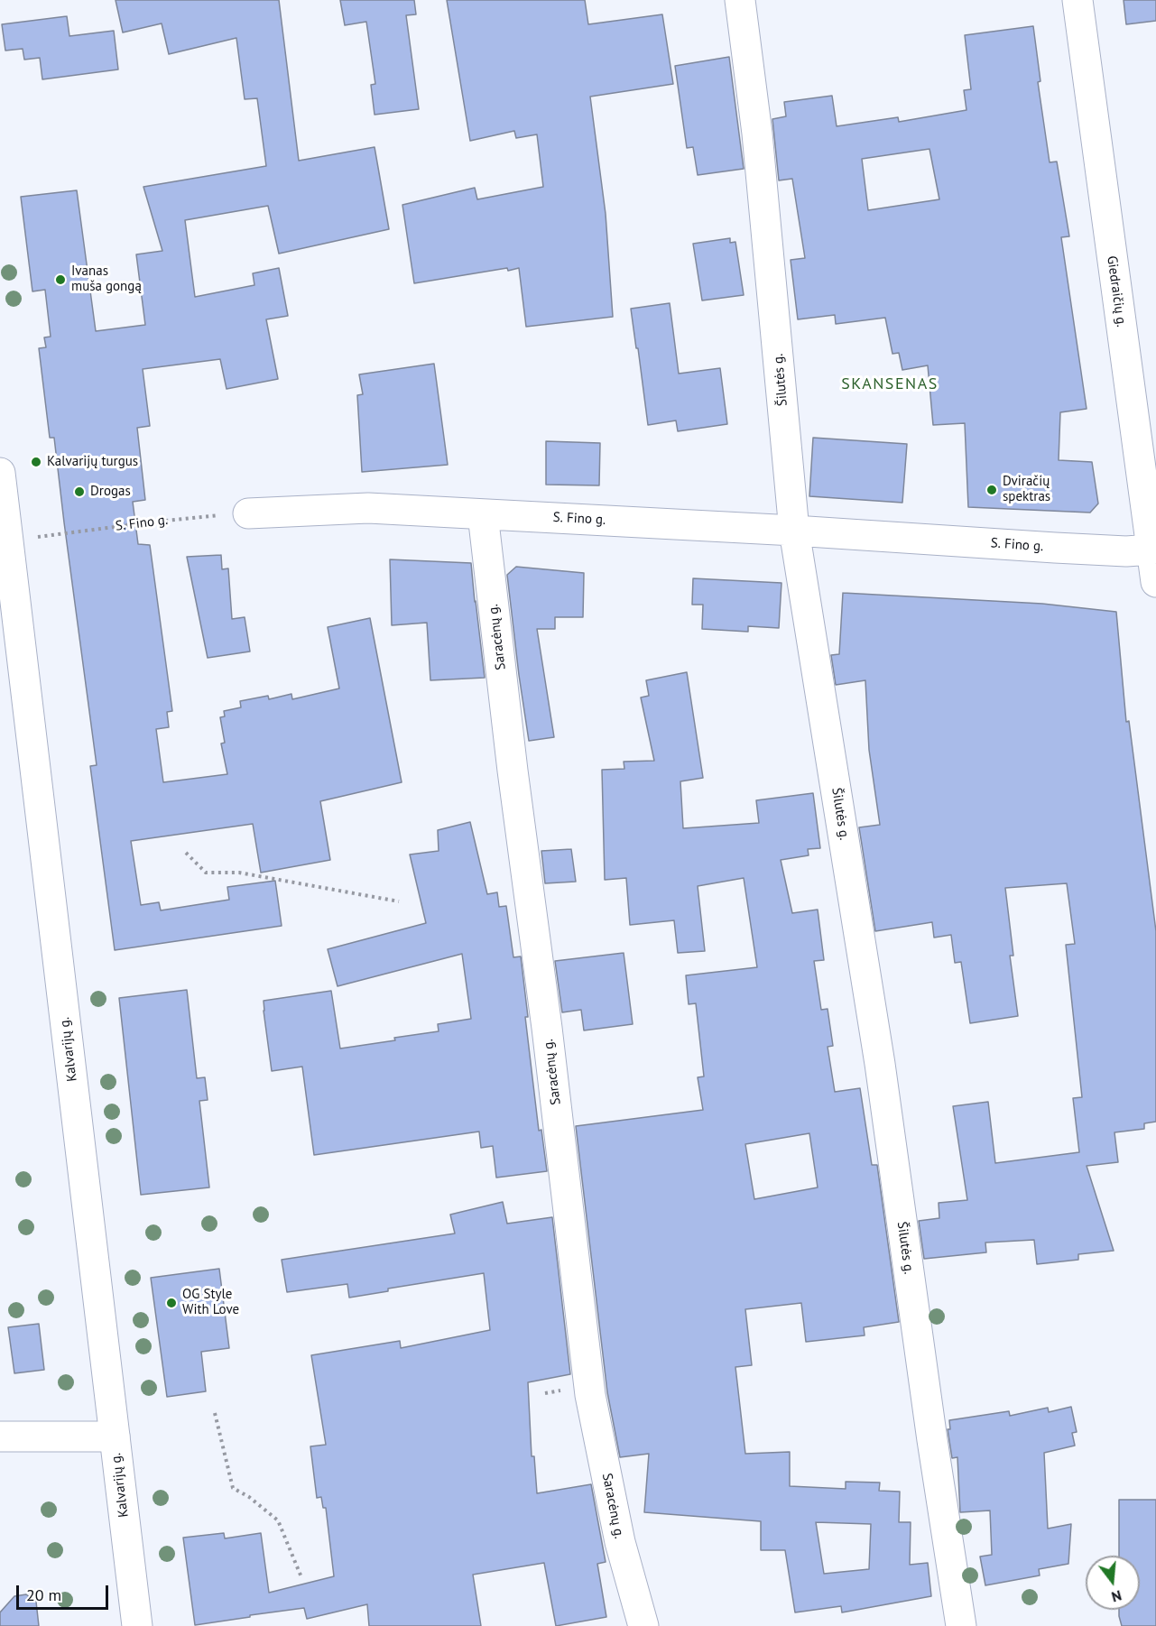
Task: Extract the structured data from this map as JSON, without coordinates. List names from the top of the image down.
{
  "streets": {
    "street": [
      "Giedraičių g.",
      "Šilutės g.",
      "S. Fino g.",
      "Saracėnų g.",
      "Kalvarijų g."
    ]
  },
  "crossings": [
    ["Giedraičių g.", "S. Fino g."],
    ["Šilutės g.", "S. Fino g."],
    ["S. Fino g.", "Saracėnų g."],
    ["S. Fino g.", "Kalvarijų g."]
  ],
  "districts": ["SKANSENAS"],
  "places": [
    "Ivanas muša gongą",
    "Kalvarijų turgus",
    "Dviračių spektras",
    "Drogas",
    "OG Style With Love"
  ],
  "scale_bar": "20 m",
  "north": "bottom"
}
